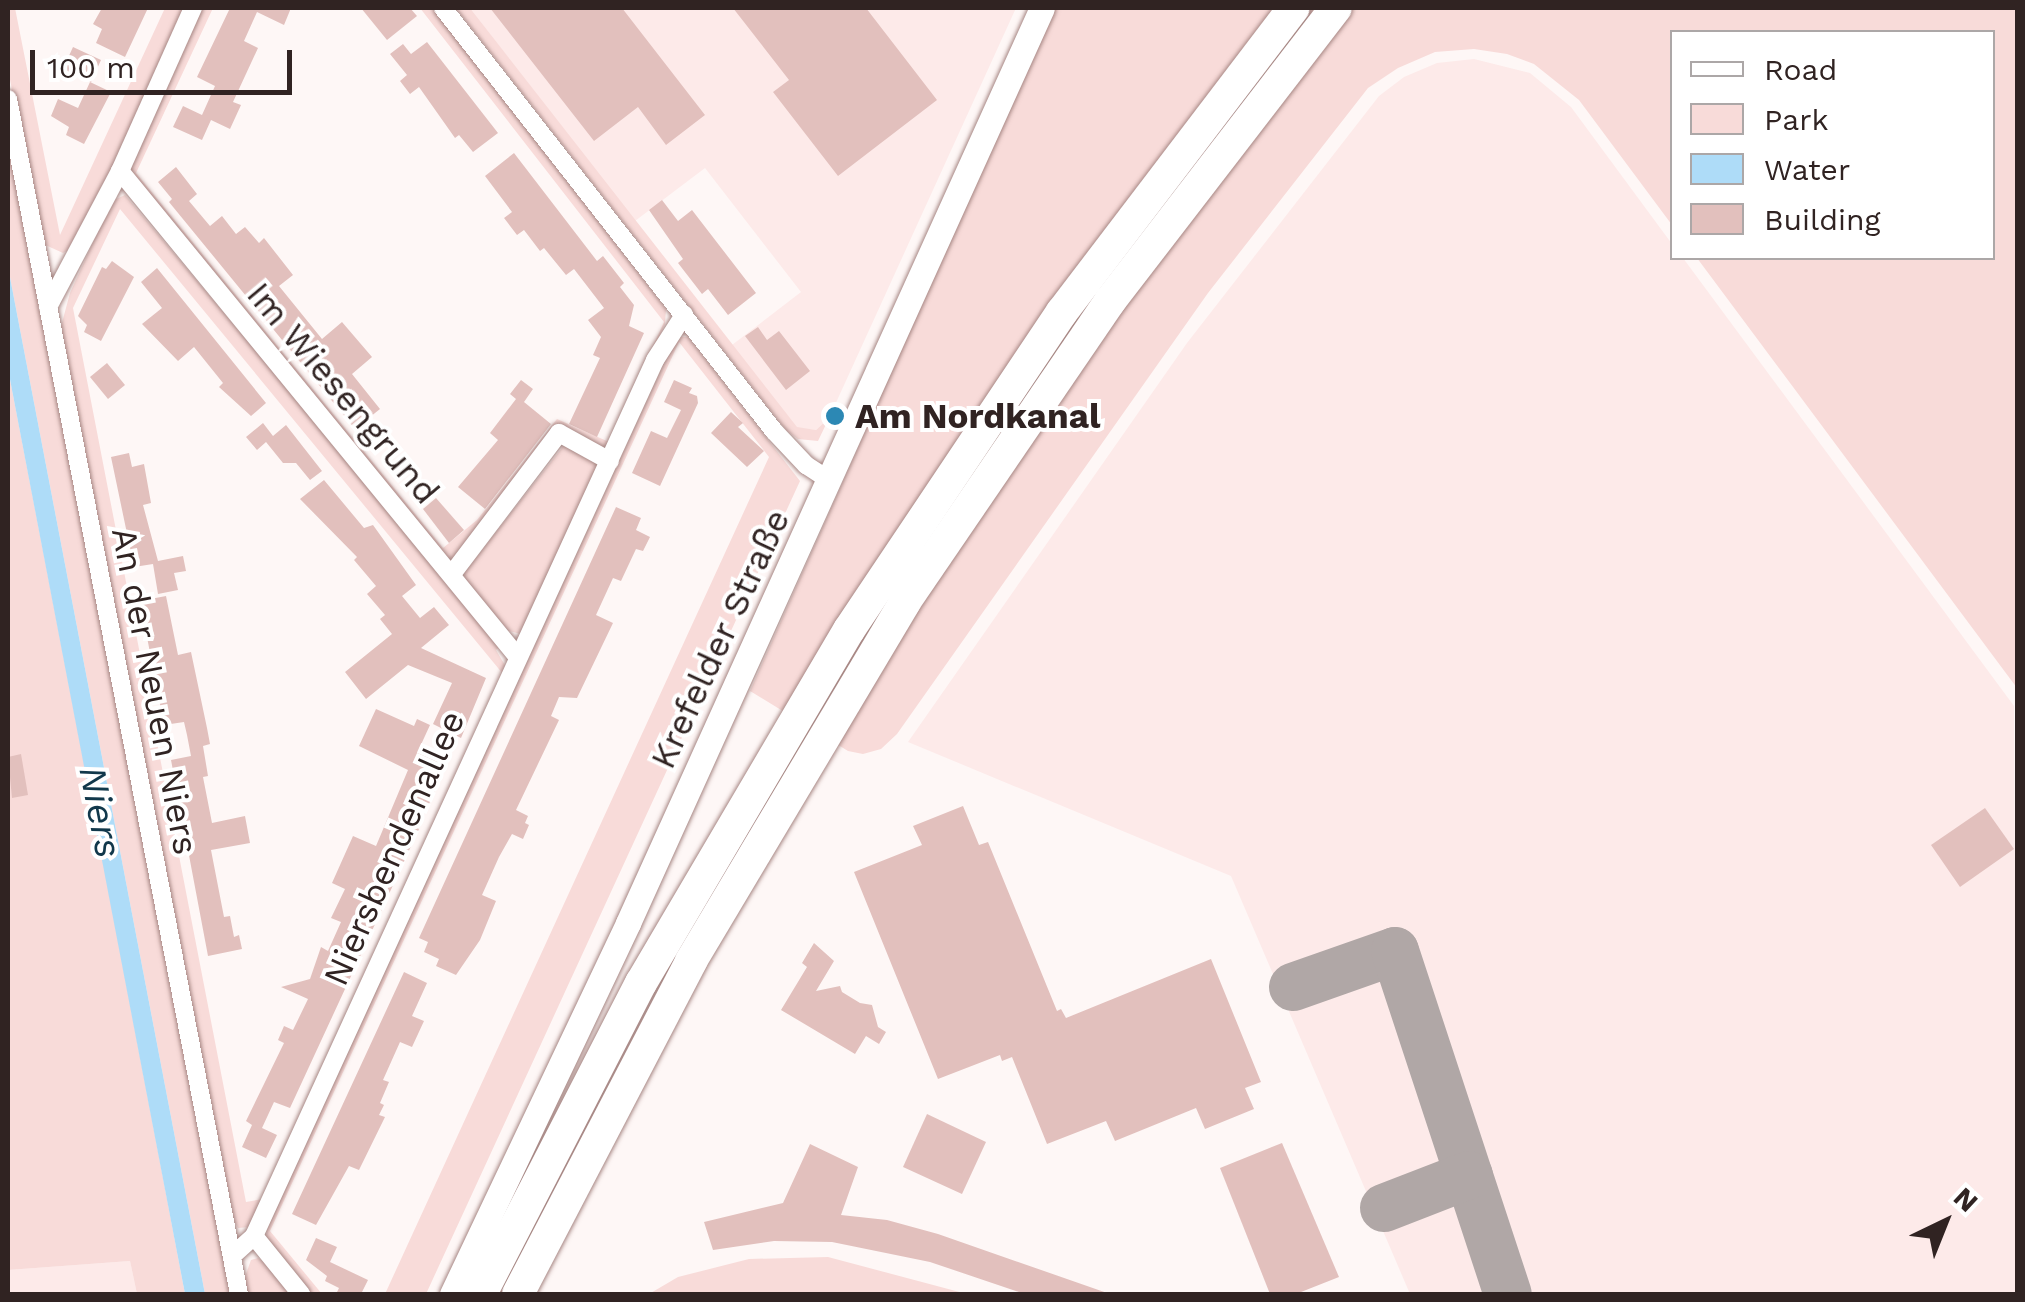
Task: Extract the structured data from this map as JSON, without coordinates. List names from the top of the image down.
{
  "streets": {
    "street": [
      "Im Wiesengrund",
      "Krefelder Straße",
      "An der Neuen Niers",
      "Niersbendenallee"
    ]
  },
  "crossings": [
    ["Im Wiesengrund", "Niersbendenallee"],
    ["An der Neuen Niers", "Niersbendenallee"]
  ],
  "water": ["Niers"],
  "places": ["Am Nordkanal"],
  "legend": [
    "Road",
    "Park",
    "Water",
    "Building"
  ],
  "scale_bar": "100 m",
  "north": "top right"
}
